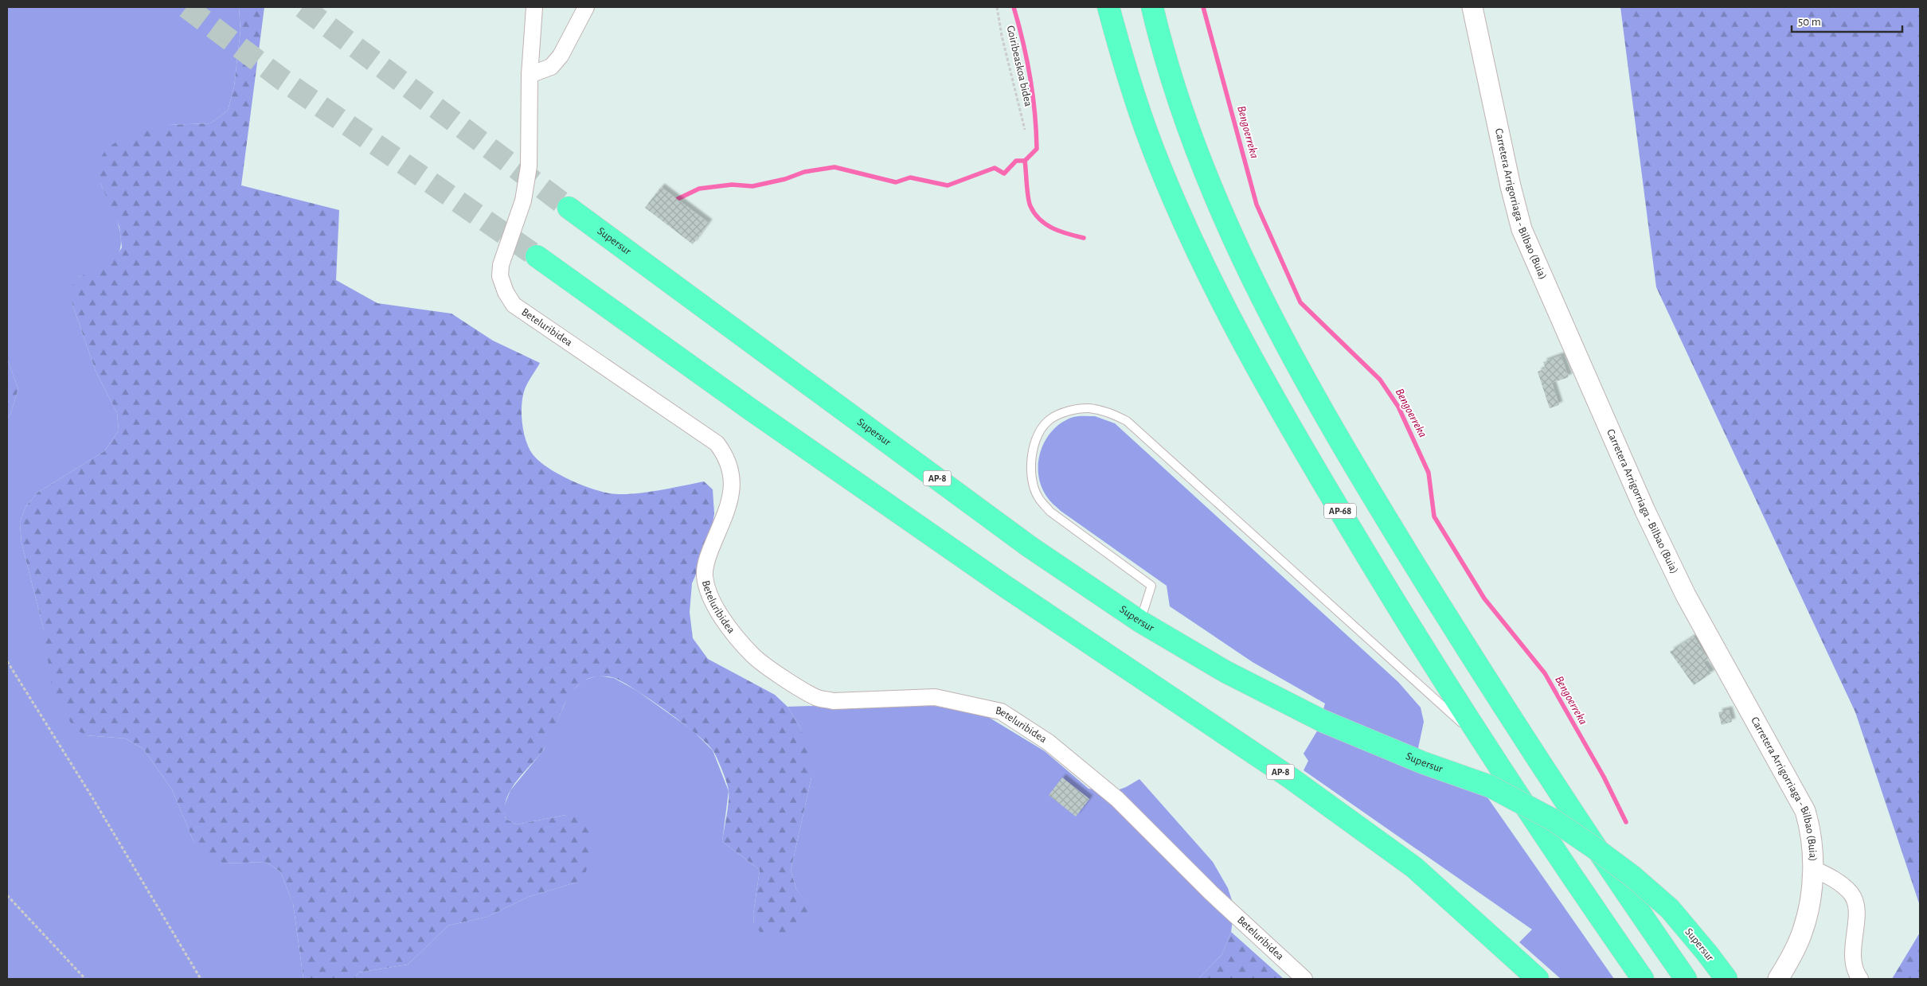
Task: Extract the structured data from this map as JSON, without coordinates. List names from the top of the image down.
{
  "streets": {
    "highway": ["Supersur", "AP-8", "AP-68"],
    "street": ["Carretera Arrigorriaga - Bilbao (Buia)", "Beteluribidea"],
    "path": ["Goiribeaskoa bidea"]
  },
  "water": ["Bengoerreka"],
  "scale_bar": "50 m"
}
